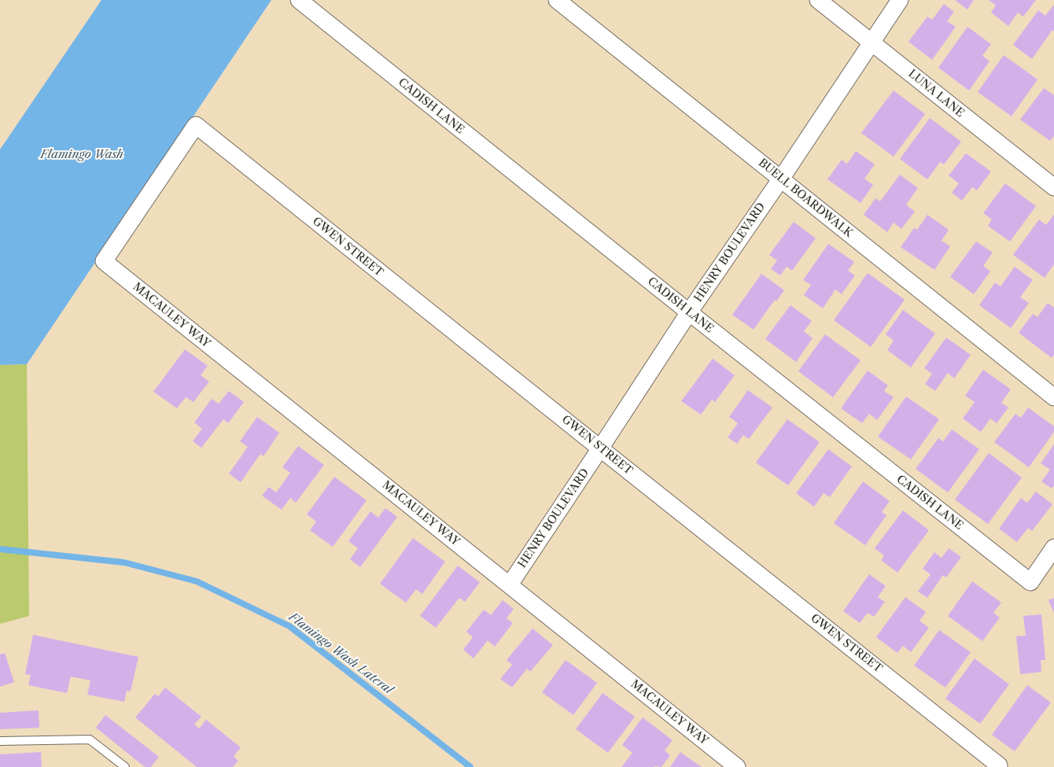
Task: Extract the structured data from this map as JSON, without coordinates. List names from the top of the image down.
{
  "streets": {
    "street": [
      "LUNA LANE",
      "CADISH LANE",
      "BUELL BOARDWALK",
      "GWEN STREET",
      "HENRY BOULEVARD",
      "MACAULEY WAY"
    ]
  },
  "crossings": [
    ["LUNA LANE", "HENRY BOULEVARD"],
    ["CADISH LANE", "HENRY BOULEVARD"],
    ["BUELL BOARDWALK", "HENRY BOULEVARD"],
    ["GWEN STREET", "HENRY BOULEVARD"],
    ["GWEN STREET", "MACAULEY WAY"],
    ["HENRY BOULEVARD", "MACAULEY WAY"]
  ],
  "water": ["Flamingo Wash", "Flamingo Wash Lateral"]
}
